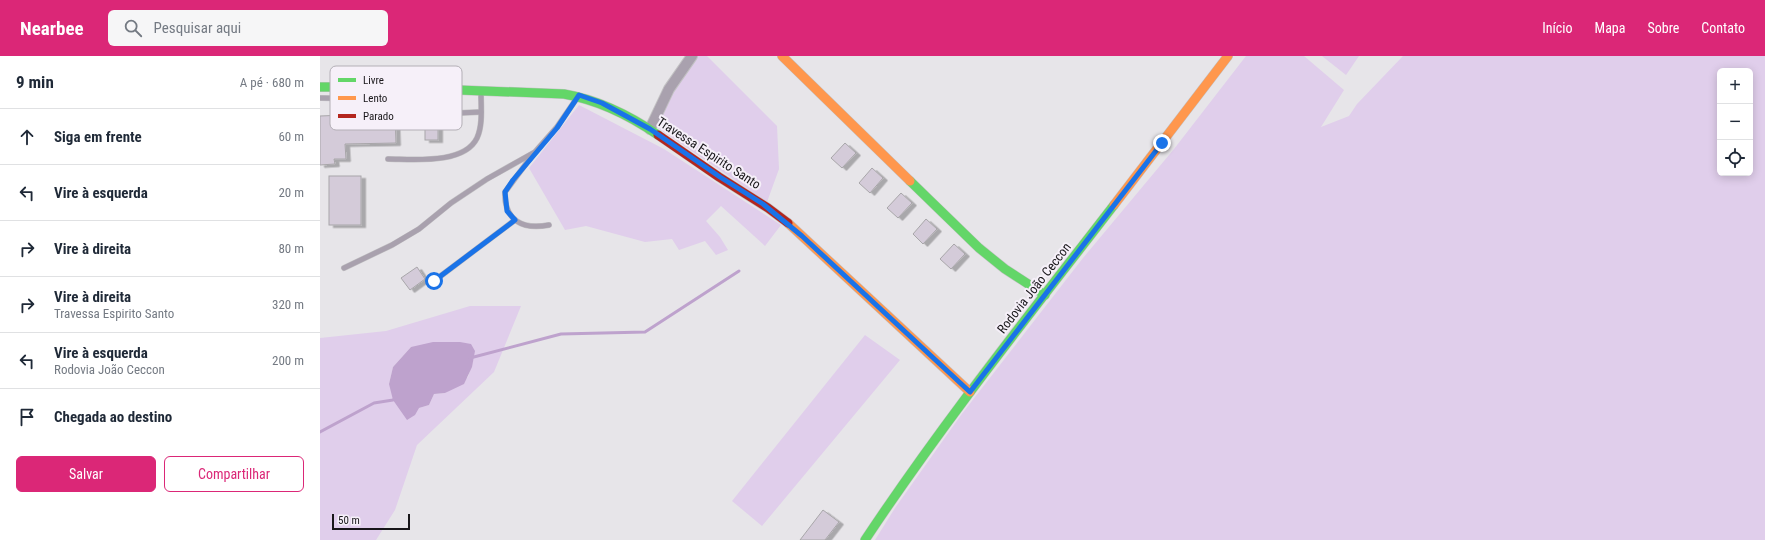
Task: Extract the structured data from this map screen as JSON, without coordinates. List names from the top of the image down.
{
  "streets": {
    "street": ["Travessa Espirito Santo", "Rodovia João Ceccon"]
  },
  "crossings": [
    ["Travessa Espirito Santo", "Rodovia João Ceccon"]
  ],
  "legend": ["Livre", "Lento", "Parado"],
  "scale_bar": "50 m",
  "page": {
    "header": "Nearbee",
    "search": "Pesquisar aqui",
    "nav": [
      "Início",
      "Mapa",
      "Sobre",
      "Contato"
    ],
    "heading": ["9 min", "A pé · 680 m"],
    "map_buttons": ["+", "−"],
    "list": [
      ["Siga em frente", "60 m"],
      ["Vire à esquerda", "20 m"],
      ["Vire à direita", "80 m"],
      ["Vire à direita", "Travessa Espirito Santo", "320 m"],
      ["Vire à esquerda", "Rodovia João Ceccon", "200 m"],
      "Chegada ao destino"
    ],
    "buttons": ["Salvar", "Compartilhar"],
    "scale": "50 m"
  }
}
